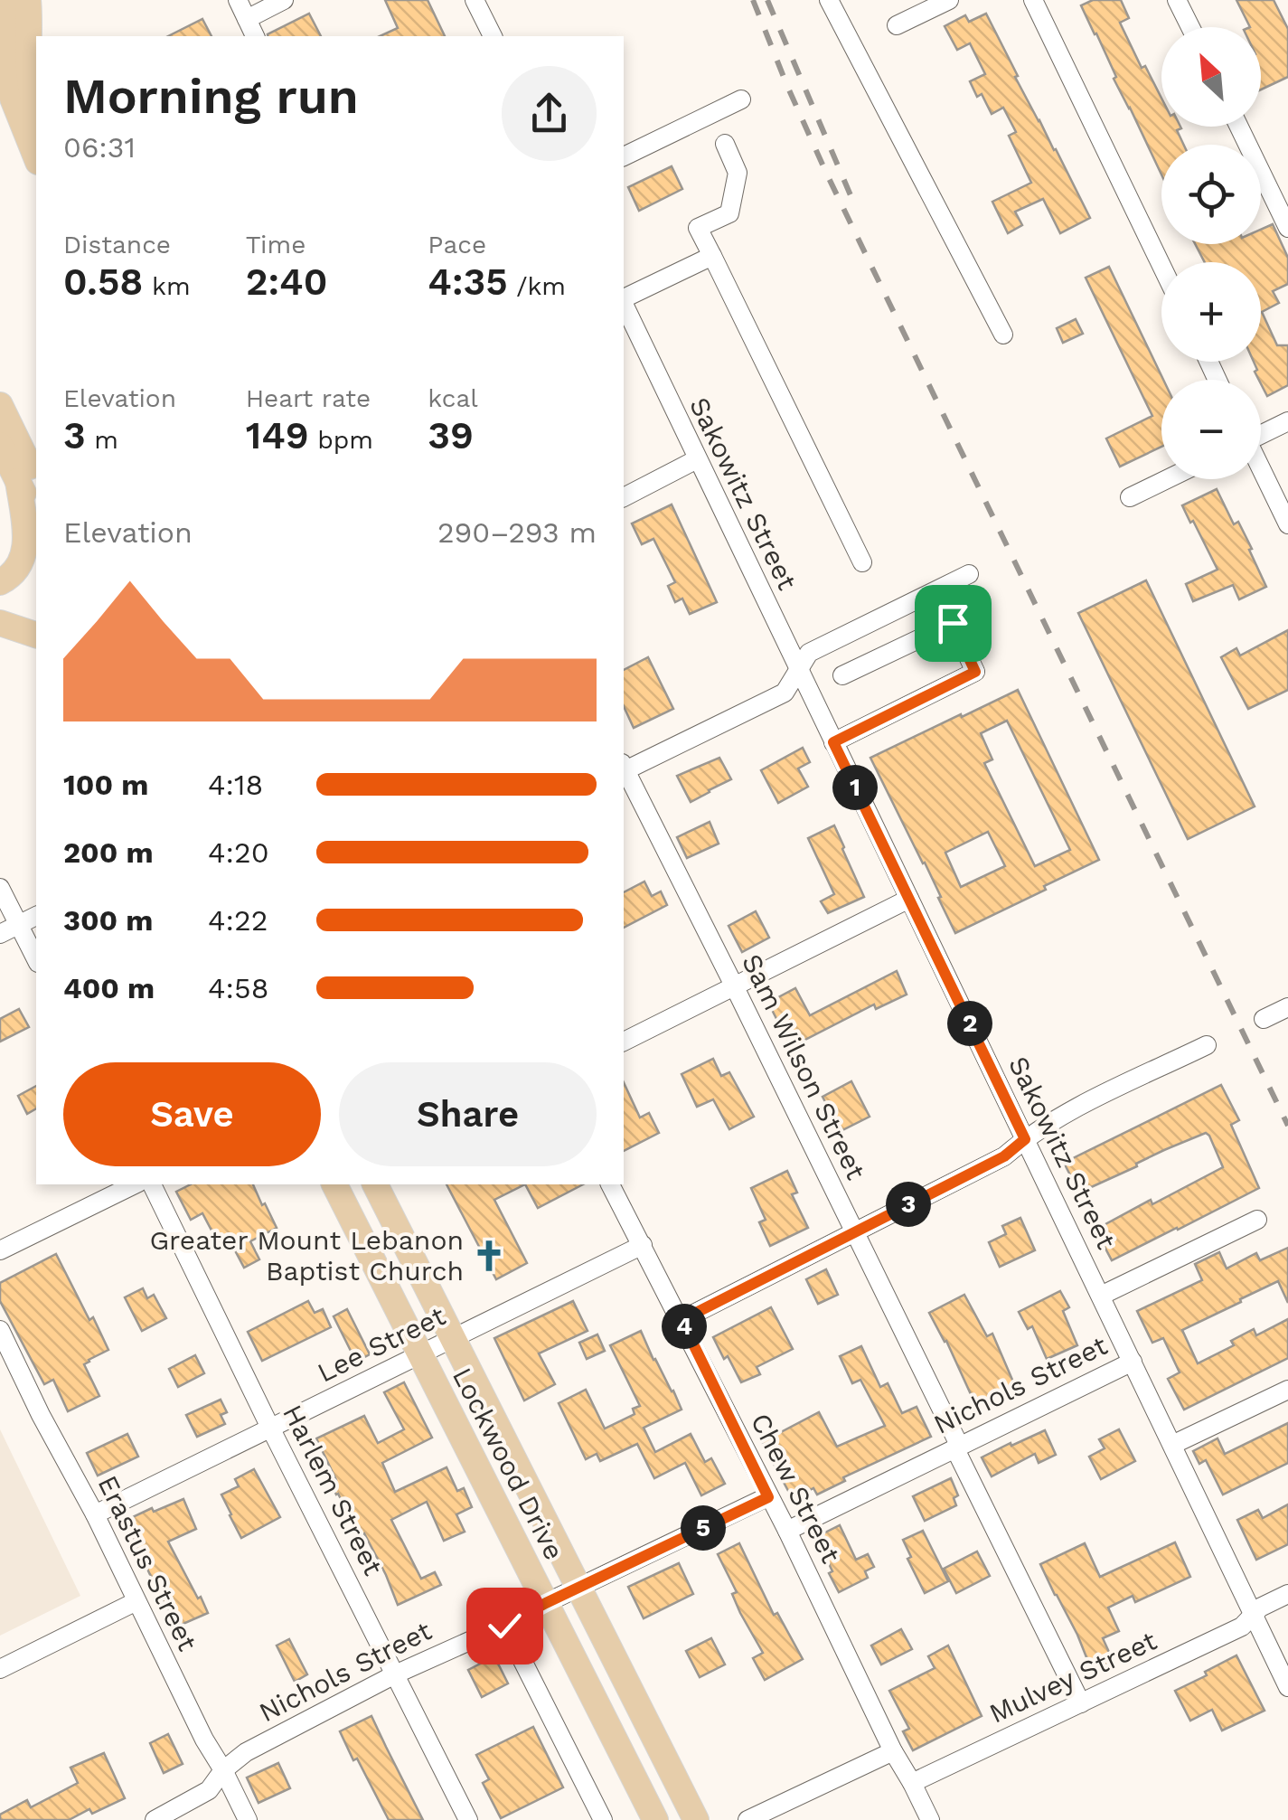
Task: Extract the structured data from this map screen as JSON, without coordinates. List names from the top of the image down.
{
  "streets": {
    "main road": ["Lockwood Drive"],
    "street": [
      "Sakowitz Street",
      "Sam Wilson Street",
      "Lee Street",
      "Nichols Street",
      "Chew Street",
      "Harlem Street",
      "Erastus Street",
      "Mulvey Street"
    ]
  },
  "crossings": [
    ["Sakowitz Street", "Nichols Street"],
    ["Sakowitz Street", "Mulvey Street"],
    ["Sam Wilson Street", "Nichols Street"],
    ["Sam Wilson Street", "Mulvey Street"],
    ["Lee Street", "Lockwood Drive"],
    ["Lee Street", "Chew Street"],
    ["Lee Street", "Harlem Street"],
    ["Lee Street", "Erastus Street"],
    ["Nichols Street", "Lockwood Drive"],
    ["Nichols Street", "Chew Street"],
    ["Nichols Street", "Harlem Street"],
    ["Nichols Street", "Erastus Street"],
    ["Chew Street", "Mulvey Street"]
  ],
  "places": {
    "church": ["Greater Mount Lebanon Baptist Church"]
  },
  "north": "top left",
  "page": {
    "map_buttons": ["+", "−"],
    "heading": ["Morning run", "06:31"],
    "stats": [
      ["Distance", "0.58 km"],
      ["Time", "2:40"],
      ["Pace", "4:35 /km"],
      ["Elevation", "3 m"],
      ["Heart rate", "149 bpm"],
      ["kcal", "39"]
    ],
    "chart": ["Elevation", "290–293 m"],
    "list": [
      {
        "name": "100 m",
        "note": "4:18"
      },
      {
        "name": "200 m",
        "note": "4:20"
      },
      {
        "name": "300 m",
        "note": "4:22"
      },
      {
        "name": "400 m",
        "note": "4:58"
      }
    ],
    "pins": [
      "1",
      "2",
      "3",
      "4",
      "5"
    ],
    "buttons": ["Save", "Share"]
  }
}
